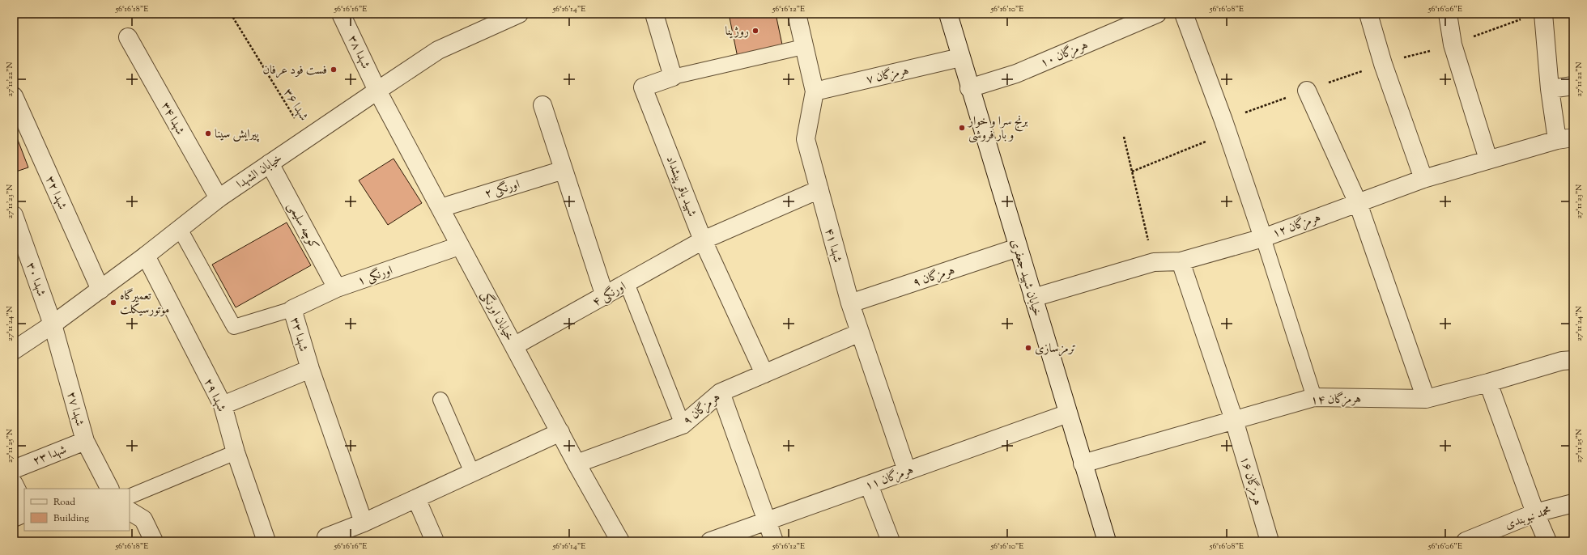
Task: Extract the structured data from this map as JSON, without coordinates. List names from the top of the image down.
{
  "streets": {
    "street": [
      "شهدا ۳۸",
      "هرمزگان ۱۰",
      "هرمزگان ۷",
      "شهدا ۳۴",
      "خیابان الشهدا",
      "شهید باقر پیشداد",
      "اورنگی ۲",
      "شهدا ۳۲",
      "هرمزگان ۱۲",
      "کوچه سلیمی",
      "شهدا ۴۱",
      "اورنگی ۱",
      "هرمزگان ۹",
      "خیابان شهید جعفری",
      "شهدا ۳۰",
      "اورنگی ۴",
      "خیابان اورنگی",
      "شهدا ۳۳",
      "شهدا ۲۹",
      "هرمزگان ۱۴",
      "شهدا ۲۷",
      "شهدا ۲۳",
      "هرمزگان ۱۱",
      "هرمزگان ۱۶",
      "محمد نبوبندی"
    ],
    "path": ["شهدا ۳۶"]
  },
  "crossings": [
    ["شهدا ۳۸", "خیابان الشهدا"],
    ["شهدا ۳۸", "خیابان اورنگی"],
    ["هرمزگان ۱۰", "خیابان شهید جعفری"],
    ["هرمزگان ۷", "شهدا ۴۱"],
    ["هرمزگان ۷", "خیابان شهید جعفری"],
    ["شهدا ۳۶", "خیابان الشهدا"],
    ["شهدا ۳۴", "خیابان الشهدا"],
    ["خیابان الشهدا", "شهدا ۳۲"],
    ["خیابان الشهدا", "کوچه سلیمی"],
    ["خیابان الشهدا", "شهدا ۳۰"],
    ["خیابان الشهدا", "خیابان اورنگی"],
    ["خیابان الشهدا", "شهدا ۳۳"],
    ["خیابان الشهدا", "شهدا ۲۹"],
    ["خیابان الشهدا", "شهدا ۲۷"],
    ["شهید باقر پیشداد", "هرمزگان ۹"],
    ["شهید باقر پیشداد", "اورنگی ۴"],
    ["اورنگی ۲", "خیابان اورنگی"],
    ["هرمزگان ۱۲", "خیابان شهید جعفری"],
    ["هرمزگان ۱۲", "هرمزگان ۱۶"],
    ["کوچه سلیمی", "اورنگی ۱"],
    ["شهدا ۴۱", "هرمزگان ۹"],
    ["شهدا ۴۱", "اورنگی ۴"],
    ["شهدا ۴۱", "هرمزگان ۱۱"],
    ["اورنگی ۱", "خیابان اورنگی"],
    ["اورنگی ۱", "شهدا ۳۳"],
    ["هرمزگان ۹", "خیابان شهید جعفری"],
    ["هرمزگان ۹", "خیابان اورنگی"],
    ["خیابان شهید جعفری", "هرمزگان ۱۴"],
    ["خیابان شهید جعفری", "هرمزگان ۱۱"],
    ["شهدا ۳۰", "شهدا ۲۷"],
    ["اورنگی ۴", "خیابان اورنگی"],
    ["هرمزگان ۱۴", "هرمزگان ۱۶"],
    ["شهدا ۲۷", "شهدا ۲۳"]
  ],
  "places": [
    "روژینا",
    "فست فود عرفان",
    "برنج سرا و خوار و بار فروشی",
    "پیرایش سینا",
    "تعمیرگاه موتورسیکلت",
    "ترمزسازی"
  ],
  "legend": ["Road", "Building"],
  "coordinates": [
    "56°16'18\"E",
    "56°16'16\"E",
    "56°16'14\"E",
    "56°16'12\"E",
    "56°16'10\"E",
    "56°16'08\"E",
    "56°16'06\"E",
    "27°11'22\"N",
    "27°11'23\"N",
    "27°11'24\"N",
    "27°11'25\"N"
  ]
}
